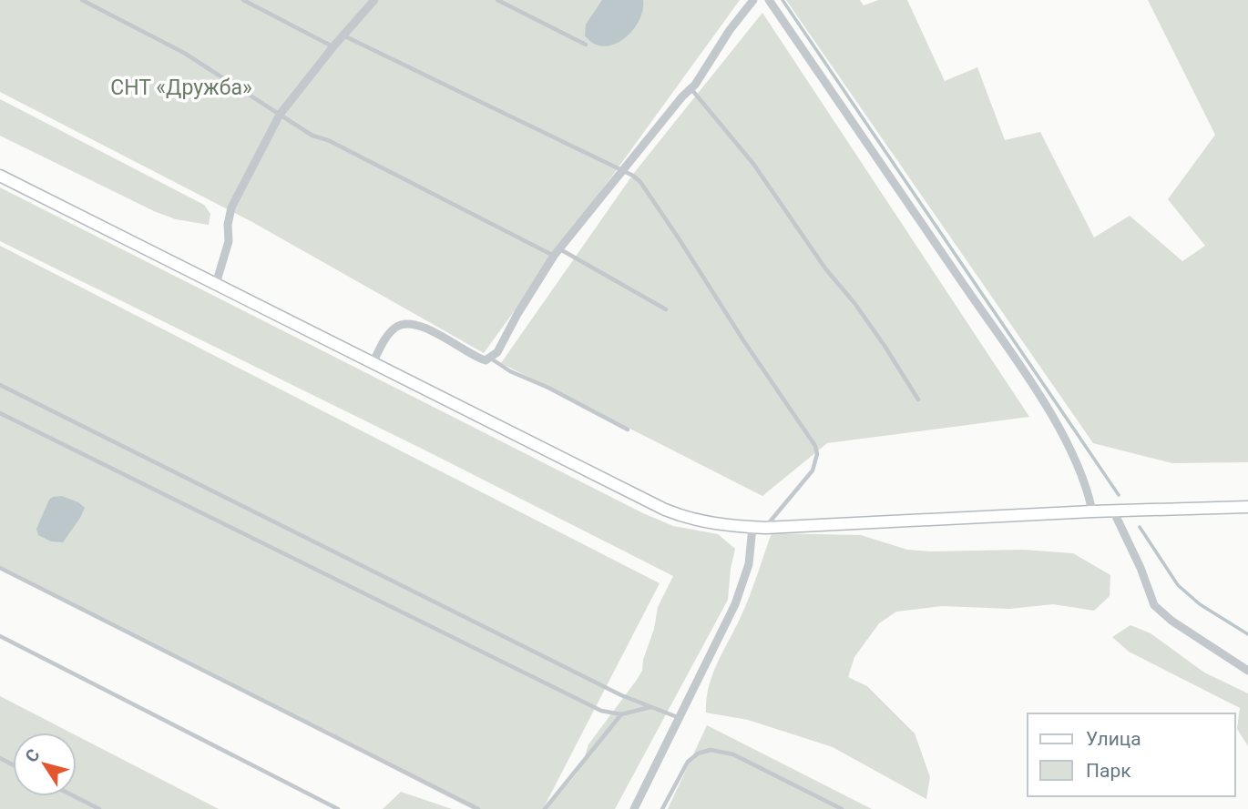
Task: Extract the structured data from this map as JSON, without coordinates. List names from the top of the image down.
{
  "parks": ["СНТ «Дружба»"],
  "legend": ["Улица", "Парк"],
  "north": "top left"
}
